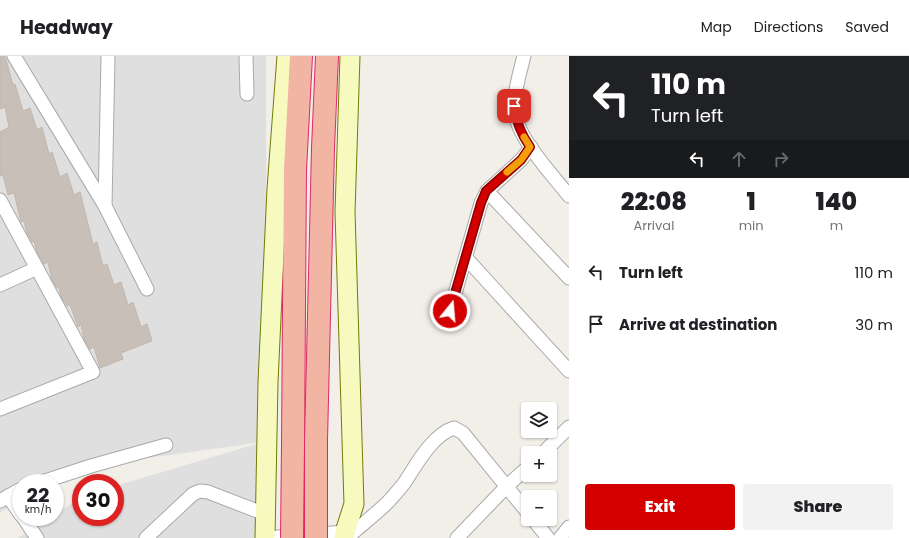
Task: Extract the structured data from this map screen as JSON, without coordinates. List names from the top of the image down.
{
  "page": {
    "header": "Headway",
    "nav": ["Map", "Directions", "Saved"],
    "turn": ["110 m", "Turn left"],
    "eta": [
      "22:08",
      "Arrival",
      "1",
      "min",
      "140",
      "m"
    ],
    "list": [
      {
        "name": "Turn left",
        "value": "110 m"
      },
      {
        "name": "Arrive at destination",
        "value": "30 m"
      }
    ],
    "map_buttons": ["+", "−"],
    "speed": "22 km/h",
    "limit": "30",
    "buttons": ["Exit", "Share"]
  }
}
